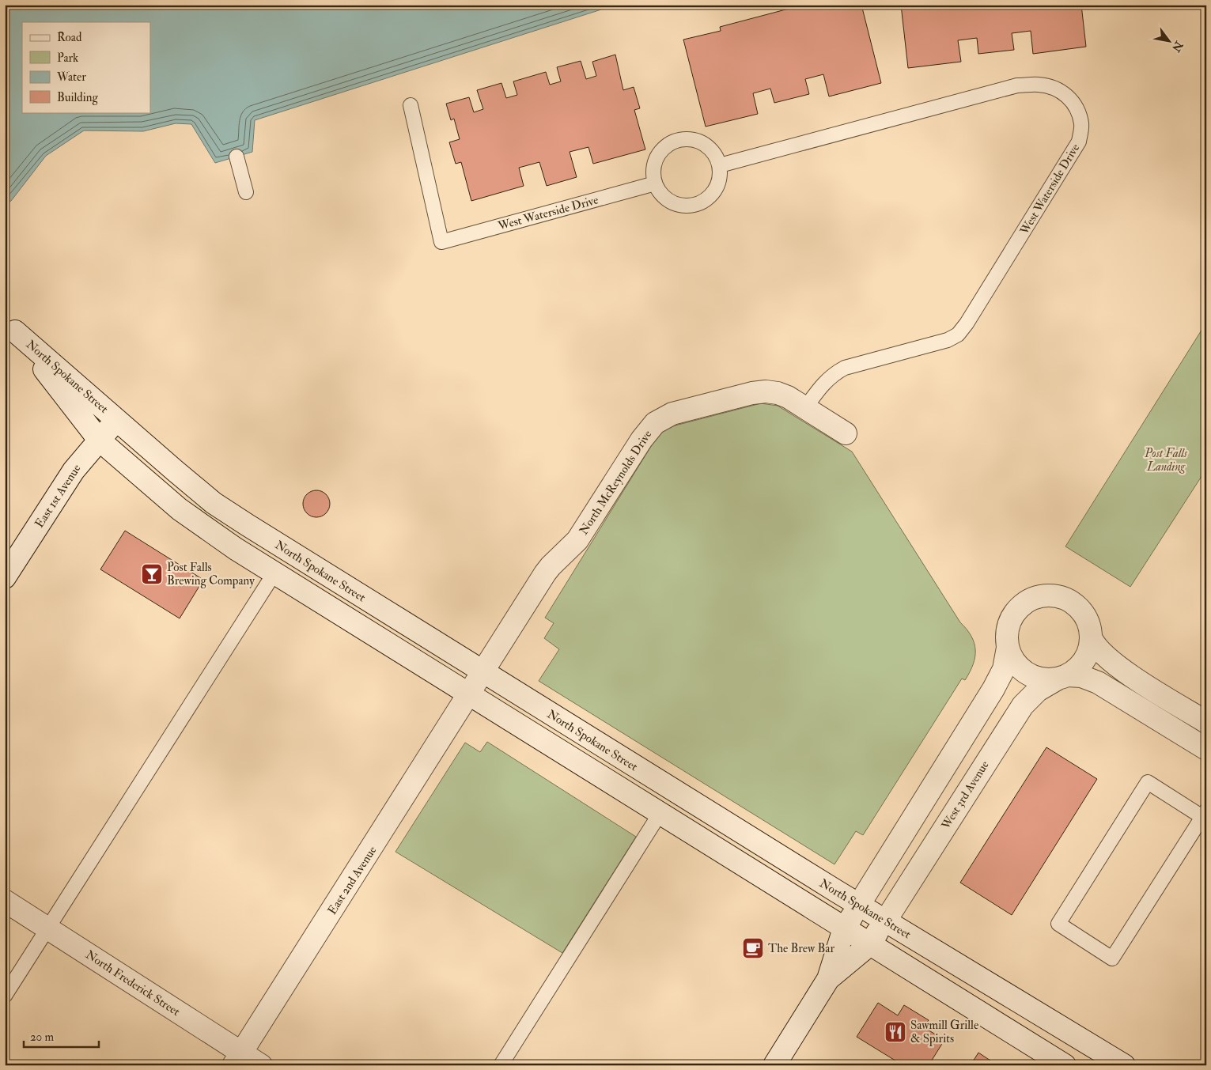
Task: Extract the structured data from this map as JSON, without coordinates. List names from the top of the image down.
{
  "streets": {
    "street": [
      "North Spokane Street",
      "North McReynolds Drive",
      "East 1st Avenue",
      "West 3rd Avenue",
      "East 2nd Avenue",
      "North Frederick Street"
    ],
    "lane": ["West Waterside Drive"]
  },
  "crossings": [
    ["West Waterside Drive", "North McReynolds Drive"],
    ["North Spokane Street", "North McReynolds Drive"],
    ["North Spokane Street", "East 1st Avenue"],
    ["North Spokane Street", "West 3rd Avenue"],
    ["North Spokane Street", "East 2nd Avenue"],
    ["North McReynolds Drive", "East 2nd Avenue"],
    ["East 2nd Avenue", "North Frederick Street"]
  ],
  "parks": ["Post Falls Landing"],
  "places": {
    "bar": ["Post Falls Brewing Company"],
    "cafe": ["The Brew Bar"],
    "restaurant": ["Sawmill Grille & Spirits"]
  },
  "legend": [
    "Road",
    "Park",
    "Water",
    "Building"
  ],
  "scale_bar": "20 m",
  "north": "bottom right"
}
